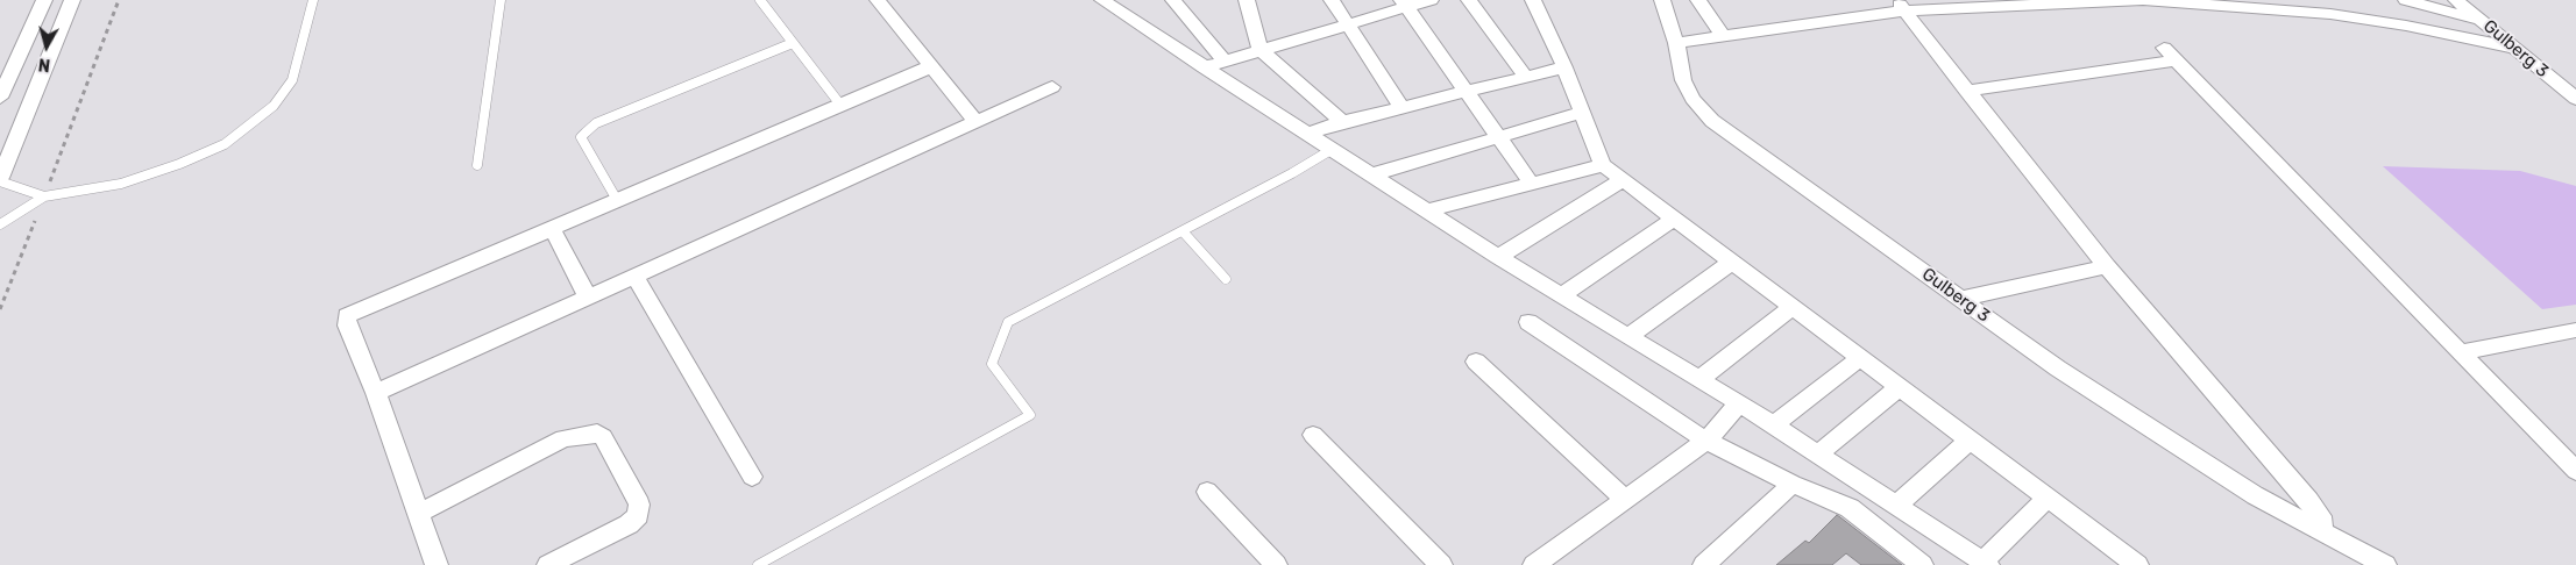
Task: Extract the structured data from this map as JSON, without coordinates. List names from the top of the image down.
{
  "streets": {
    "street": ["Gulberg 3"]
  },
  "north": "bottom"
}
